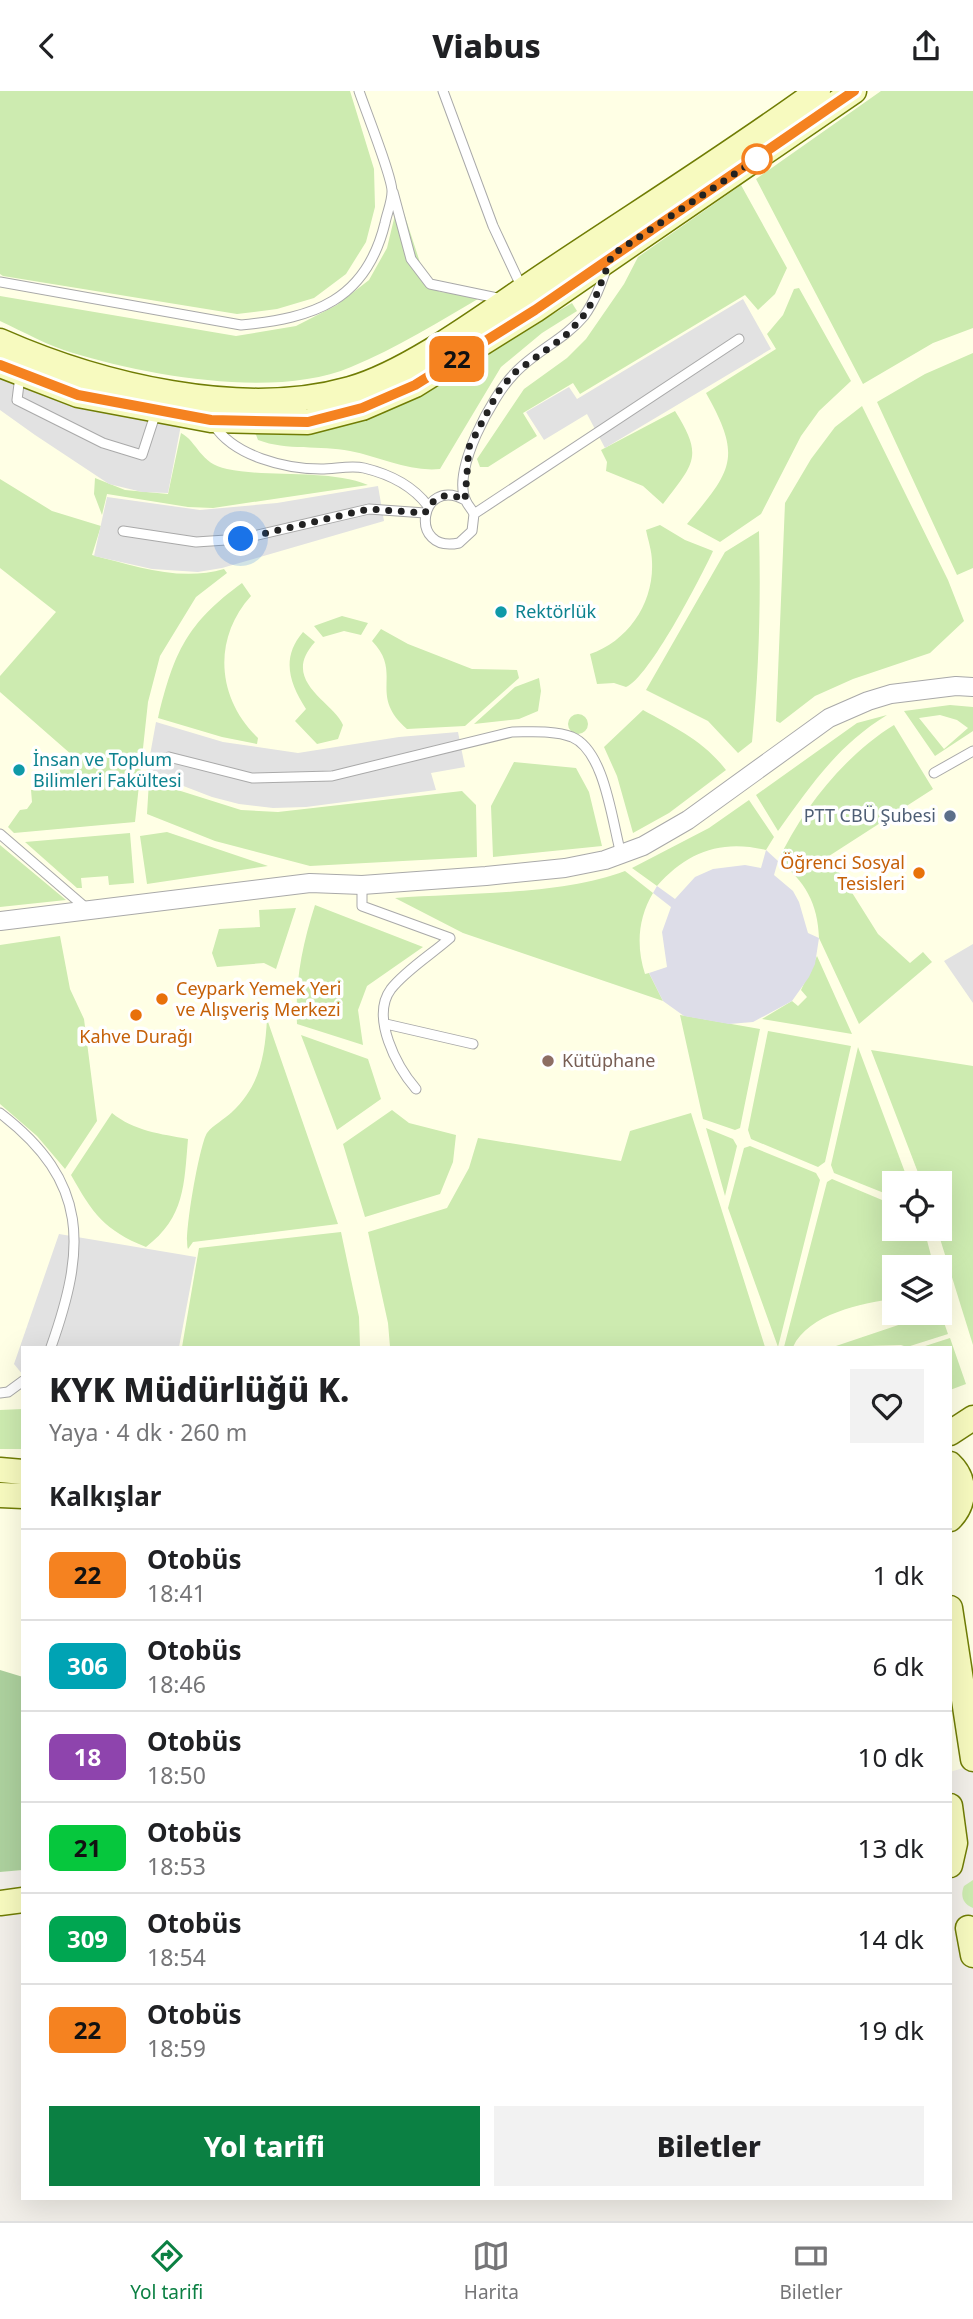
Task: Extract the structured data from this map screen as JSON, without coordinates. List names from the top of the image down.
{
  "places": [
    "Rektörlük",
    "İnsan ve Toplum Bilimleri Fakültesi",
    "PTT CBÜ Şubesi",
    "Öğrenci Sosyal Tesisleri",
    "Ceypark Yemek Yeri ve Alışveriş Merkezi",
    "Kahve Durağı",
    "Kütüphane"
  ],
  "lines": ["bus line 22"],
  "page": {
    "header": "Viabus",
    "on_map": "22",
    "heading": [
      ["KYK Müdürlüğü K.", "Yaya · 4 dk · 260 m"],
      "Kalkışlar"
    ],
    "list": [
      {
        "mark": "22",
        "name": "Otobüs",
        "note": "18:41",
        "value": "1 dk"
      },
      {
        "mark": "306",
        "name": "Otobüs",
        "note": "18:46",
        "value": "6 dk"
      },
      {
        "mark": "18",
        "name": "Otobüs",
        "note": "18:50",
        "value": "10 dk"
      },
      {
        "mark": "21",
        "name": "Otobüs",
        "note": "18:53",
        "value": "13 dk"
      },
      {
        "mark": "309",
        "name": "Otobüs",
        "note": "18:54",
        "value": "14 dk"
      },
      {
        "mark": "22",
        "name": "Otobüs",
        "note": "18:59",
        "value": "19 dk"
      }
    ],
    "buttons": ["Yol tarifi", "Biletler"],
    "tabs": ["Yol tarifi", "Harita", "Biletler"]
  }
}
